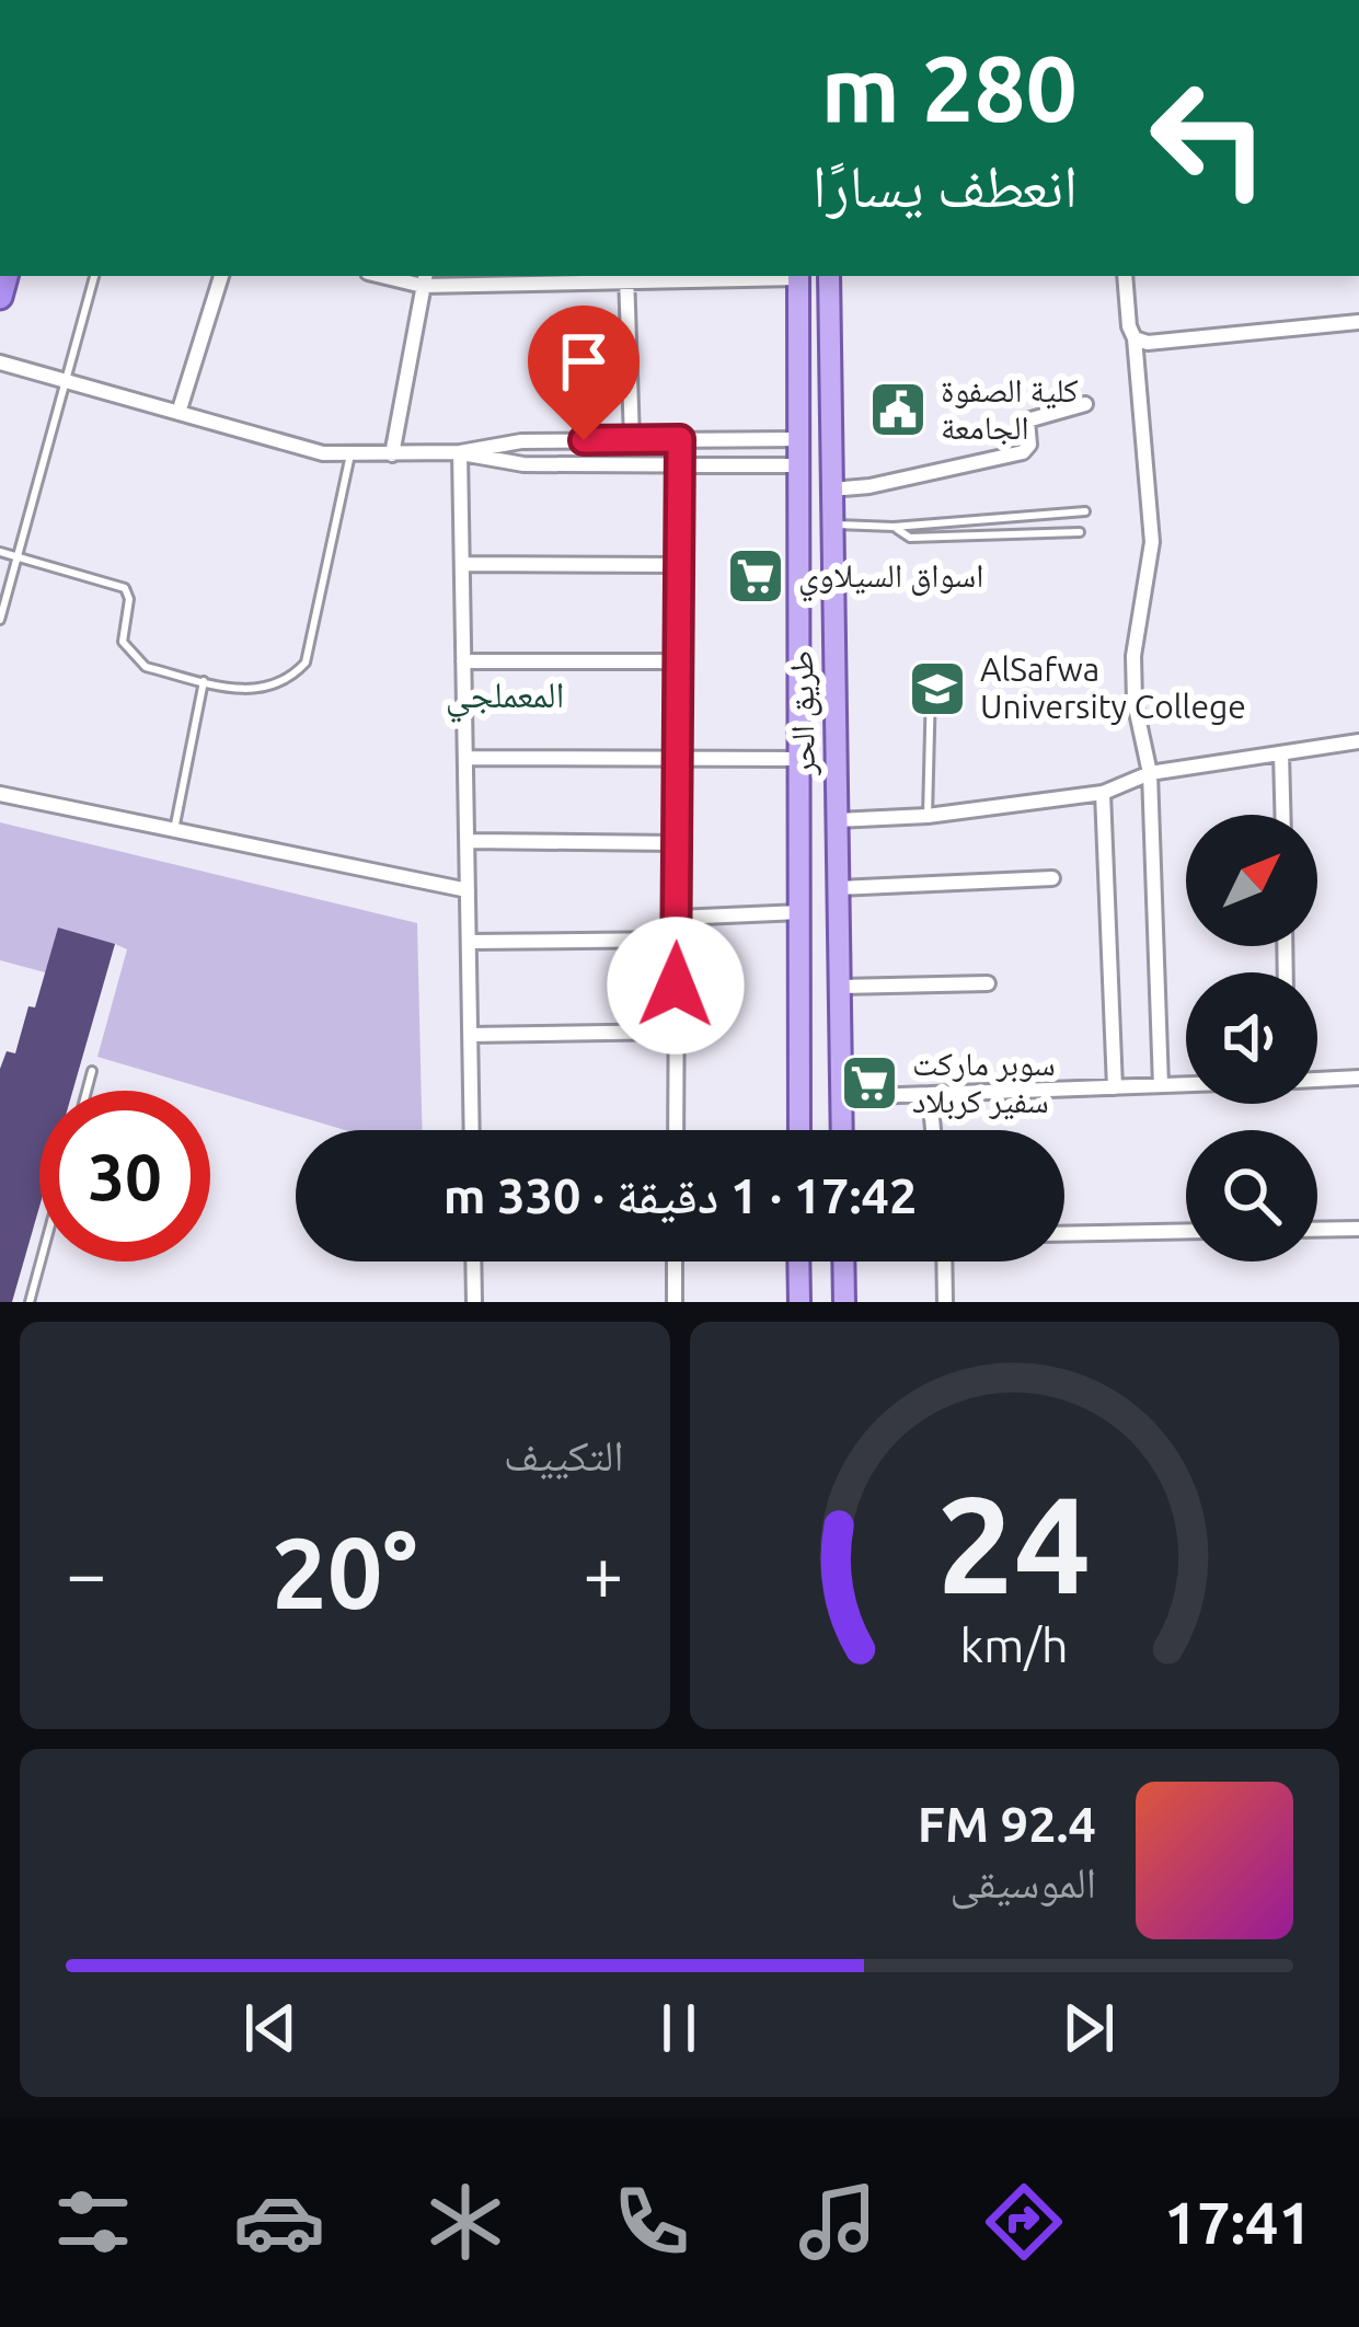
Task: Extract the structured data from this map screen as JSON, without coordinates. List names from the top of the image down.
{
  "streets": {
    "main road": ["طريق الحر"]
  },
  "districts": ["المعملجي"],
  "places": {
    "public building": ["كلية الصفوة الجامعة"],
    "supermarket": ["اسواق السيلاوي", "سوبر ماركت سفير كربلاد"],
    "school or university": ["AlSafwa University College"]
  },
  "north": "top right",
  "page": {
    "turn": ["280 m", "انعطف يسارًا"],
    "limit": "30",
    "trip": "17:42 · 1 دقيقة · 330 m",
    "tile": "التكييف",
    "heat": ["−", "20°", "+"],
    "song": ["92.4 FM", "الموسيقى"],
    "tabs": "17:41",
    "gauge": ["24", "km/h"]
  }
}
